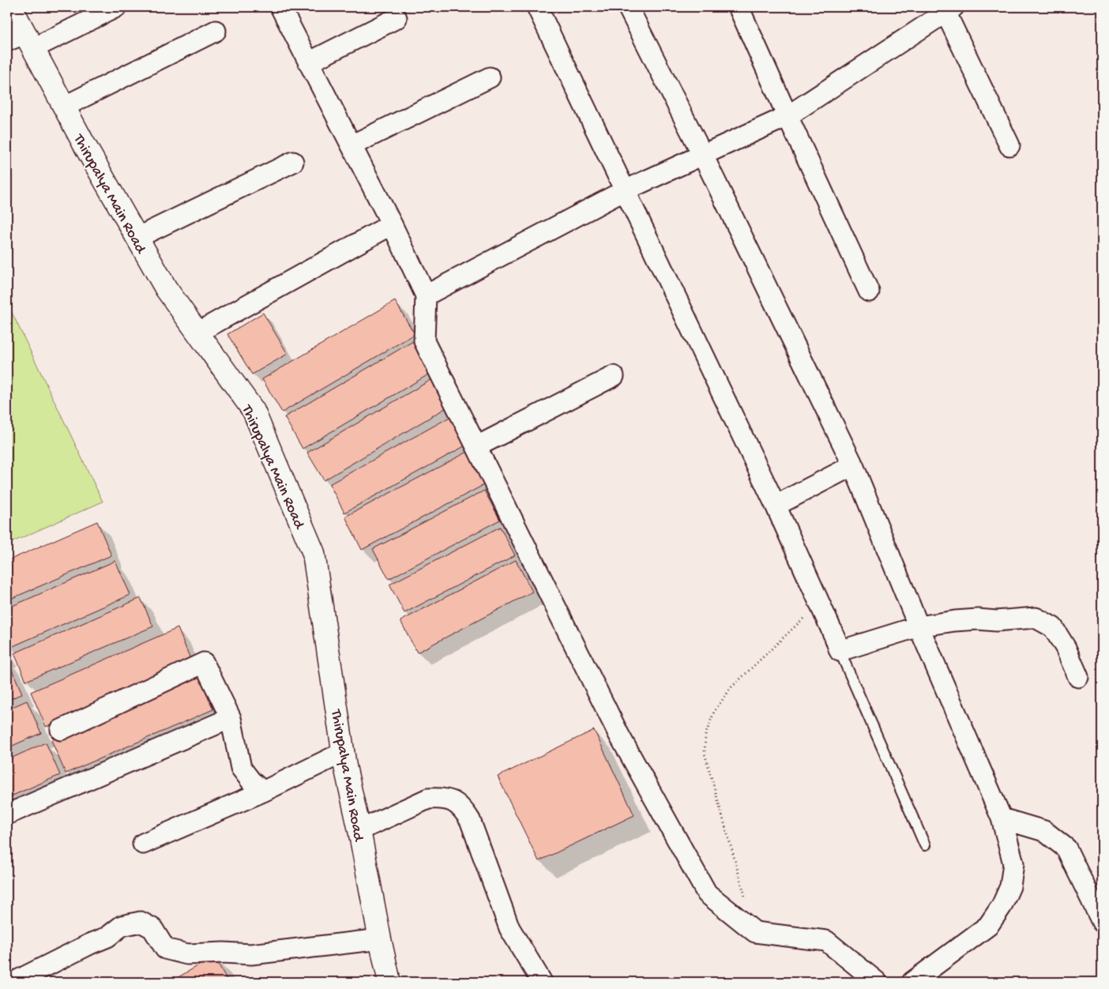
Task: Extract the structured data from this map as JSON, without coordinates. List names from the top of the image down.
{
  "streets": {
    "street": ["Thirupalya Main Road"]
  }
}
